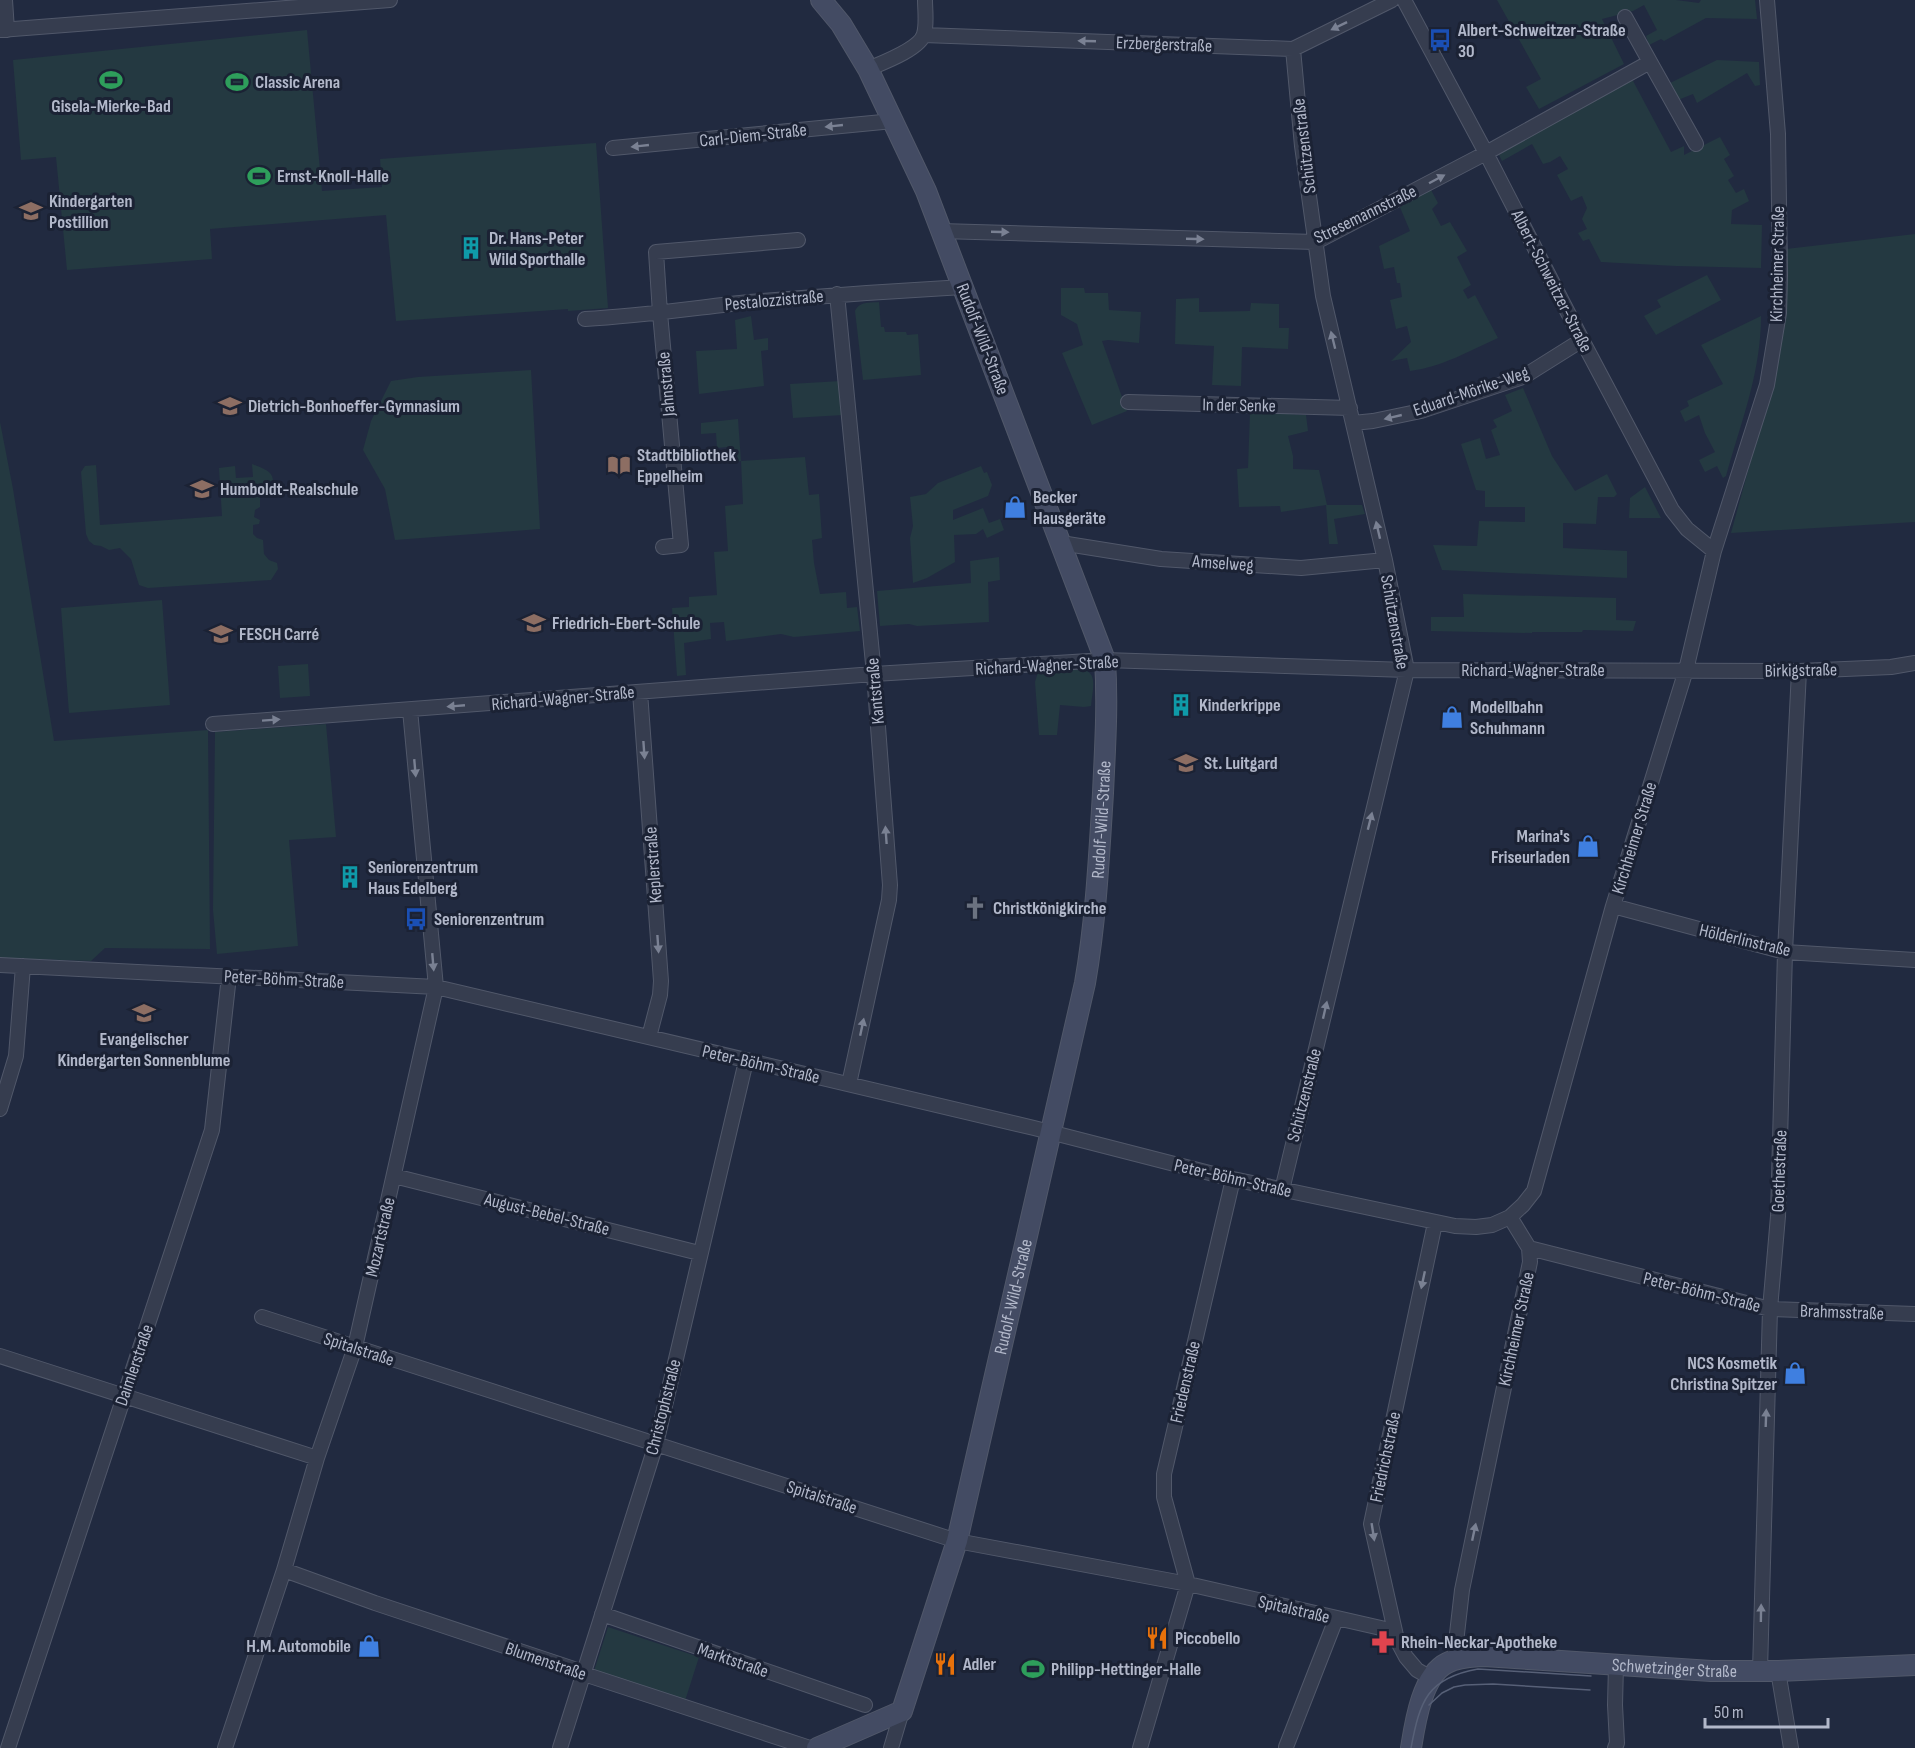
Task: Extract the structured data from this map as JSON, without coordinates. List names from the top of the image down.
{
  "streets": {
    "street": [
      "Erzbergerstraße",
      "Carl-Diem-Straße",
      "Schützenstraße",
      "Stresemannstraße",
      "Kirchheimer Straße",
      "Albert-Schweitzer-Straße",
      "Pestalozzistraße",
      "Rudolf-Wild-Straße",
      "Jahnstraße",
      "Eduard-Mörike-Weg",
      "In der Senke",
      "Amselweg",
      "Richard-Wagner-Straße",
      "Birkigstraße",
      "Kantstraße",
      "Keplerstraße",
      "Hölderlinstraße",
      "Peter-Böhm-Straße",
      "Goethestraße",
      "August-Bebel-Straße",
      "Mozartstraße",
      "Brahmsstraße",
      "Spitalstraße",
      "Daimlerstraße",
      "Friedenstraße",
      "Christophstraße",
      "Friedrichstraße",
      "Marktstraße",
      "Blumenstraße",
      "Schwetzinger Straße"
    ]
  },
  "crossings": [
    ["Erzbergerstraße", "Schützenstraße"],
    ["Carl-Diem-Straße", "Rudolf-Wild-Straße"],
    ["Schützenstraße", "Stresemannstraße"],
    ["Schützenstraße", "Eduard-Mörike-Weg"],
    ["Schützenstraße", "In der Senke"],
    ["Schützenstraße", "Amselweg"],
    ["Schützenstraße", "Richard-Wagner-Straße"],
    ["Schützenstraße", "Peter-Böhm-Straße"],
    ["Stresemannstraße", "Albert-Schweitzer-Straße"],
    ["Stresemannstraße", "Rudolf-Wild-Straße"],
    ["Kirchheimer Straße", "Albert-Schweitzer-Straße"],
    ["Kirchheimer Straße", "Richard-Wagner-Straße"],
    ["Kirchheimer Straße", "Birkigstraße"],
    ["Kirchheimer Straße", "Hölderlinstraße"],
    ["Kirchheimer Straße", "Peter-Böhm-Straße"],
    ["Kirchheimer Straße", "Friedrichstraße"],
    ["Kirchheimer Straße", "Schwetzinger Straße"],
    ["Albert-Schweitzer-Straße", "Eduard-Mörike-Weg"],
    ["Pestalozzistraße", "Rudolf-Wild-Straße"],
    ["Pestalozzistraße", "Jahnstraße"],
    ["Pestalozzistraße", "Kantstraße"],
    ["Rudolf-Wild-Straße", "Amselweg"],
    ["Rudolf-Wild-Straße", "Richard-Wagner-Straße"],
    ["Rudolf-Wild-Straße", "Peter-Böhm-Straße"],
    ["Rudolf-Wild-Straße", "Spitalstraße"],
    ["Richard-Wagner-Straße", "Birkigstraße"],
    ["Richard-Wagner-Straße", "Kantstraße"],
    ["Richard-Wagner-Straße", "Keplerstraße"],
    ["Richard-Wagner-Straße", "Mozartstraße"],
    ["Birkigstraße", "Goethestraße"],
    ["Kantstraße", "Peter-Böhm-Straße"],
    ["Keplerstraße", "Peter-Böhm-Straße"],
    ["Hölderlinstraße", "Goethestraße"],
    ["Peter-Böhm-Straße", "Goethestraße"],
    ["Peter-Böhm-Straße", "Mozartstraße"],
    ["Peter-Böhm-Straße", "Brahmsstraße"],
    ["Peter-Böhm-Straße", "Daimlerstraße"],
    ["Peter-Böhm-Straße", "Friedenstraße"],
    ["Peter-Böhm-Straße", "Christophstraße"],
    ["Peter-Böhm-Straße", "Friedrichstraße"],
    ["Goethestraße", "Brahmsstraße"],
    ["Goethestraße", "Schwetzinger Straße"],
    ["August-Bebel-Straße", "Mozartstraße"],
    ["August-Bebel-Straße", "Christophstraße"],
    ["Mozartstraße", "Spitalstraße"],
    ["Mozartstraße", "Blumenstraße"],
    ["Spitalstraße", "Friedenstraße"],
    ["Spitalstraße", "Christophstraße"],
    ["Spitalstraße", "Friedrichstraße"],
    ["Christophstraße", "Marktstraße"],
    ["Christophstraße", "Blumenstraße"],
    ["Friedrichstraße", "Schwetzinger Straße"]
  ],
  "one_way": [
    "Erzbergerstraße",
    "Carl-Diem-Straße",
    "Schützenstraße",
    "Stresemannstraße",
    "Eduard-Mörike-Weg",
    "Kantstraße",
    "Keplerstraße",
    "Friedrichstraße"
  ],
  "places": {
    "bus stop": ["Albert-Schweitzer-Straße 30", "Seniorenzentrum"],
    "sports": [
      "Gisela-Mierke-Bad",
      "Classic Arena",
      "Ernst-Knoll-Halle",
      "Philipp-Hettinger-Halle"
    ],
    "school or university": [
      "Kindergarten Postillion",
      "Dietrich-Bonhoeffer-Gymnasium",
      "Humboldt-Realschule",
      "Friedrich-Ebert-Schule",
      "FESCH Carré",
      "St. Luitgard",
      "Evangelischer Kindergarten Sonnenblume"
    ],
    "building": ["Dr. Hans-Peter Wild Sporthalle", "Kinderkrippe", "Seniorenzentrum Haus Edelberg"],
    "library": ["Stadtbibliothek Eppelheim"],
    "shop": [
      "Becker Hausgeräte",
      "Modellbahn Schuhmann",
      "Marina's Friseurladen",
      "NCS Kosmetik Christina Spitzer",
      "H.M. Automobile"
    ],
    "church": ["Christkönigkirche"],
    "restaurant": ["Piccobello", "Adler"],
    "pharmacy": ["Rhein-Neckar-Apotheke"]
  },
  "scale_bar": "50 m"
}
